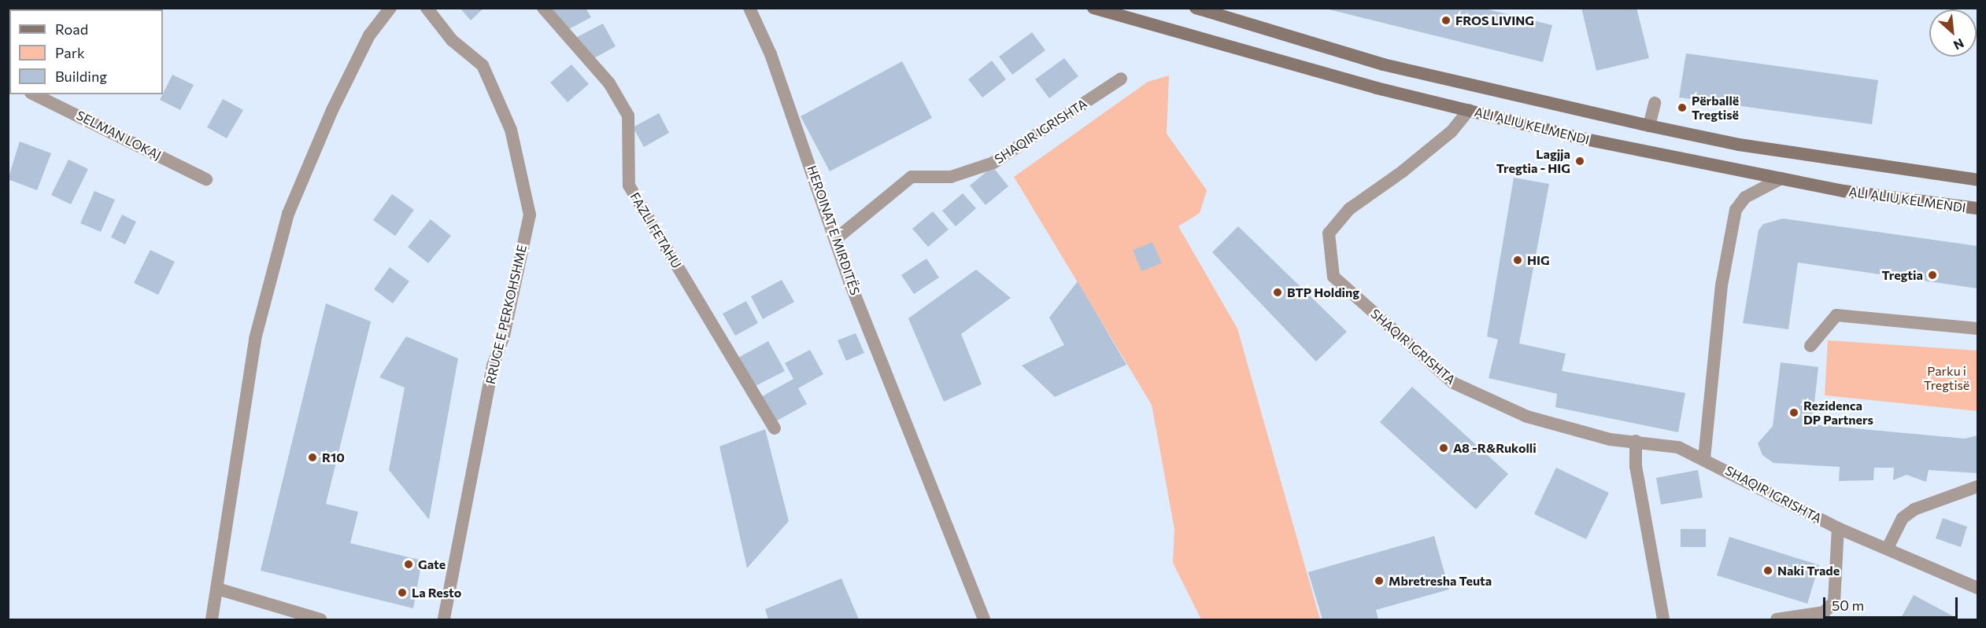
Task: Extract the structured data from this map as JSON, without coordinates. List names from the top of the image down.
{
  "streets": {
    "main road": ["ALI ALIU KELMENDI"],
    "street": [
      "SHAQIR IGRISHTA",
      "SELMAN LOKAJ",
      "FAZLI FETAHU",
      "HEROINAT E MIRDITËS",
      "RRUGE E PERKOHSHME"
    ]
  },
  "crossings": [
    ["ALI ALIU KELMENDI", "SHAQIR IGRISHTA"],
    ["SHAQIR IGRISHTA", "HEROINAT E MIRDITËS"]
  ],
  "parks": ["Parku i Tregtisë"],
  "places": [
    "FROS LIVING",
    "Përballë Tregtisë",
    "Lagjja Tregtia - HIG",
    "HIG",
    "Tregtia",
    "BTP Holding",
    "Rezidenca DP Partners",
    "A8 -R&Rukolli",
    "R10",
    "Gate",
    "Naki Trade",
    "Mbretresha Teuta",
    "La Resto"
  ],
  "legend": ["Road", "Park", "Building"],
  "scale_bar": "50 m",
  "north": "bottom right"
}
